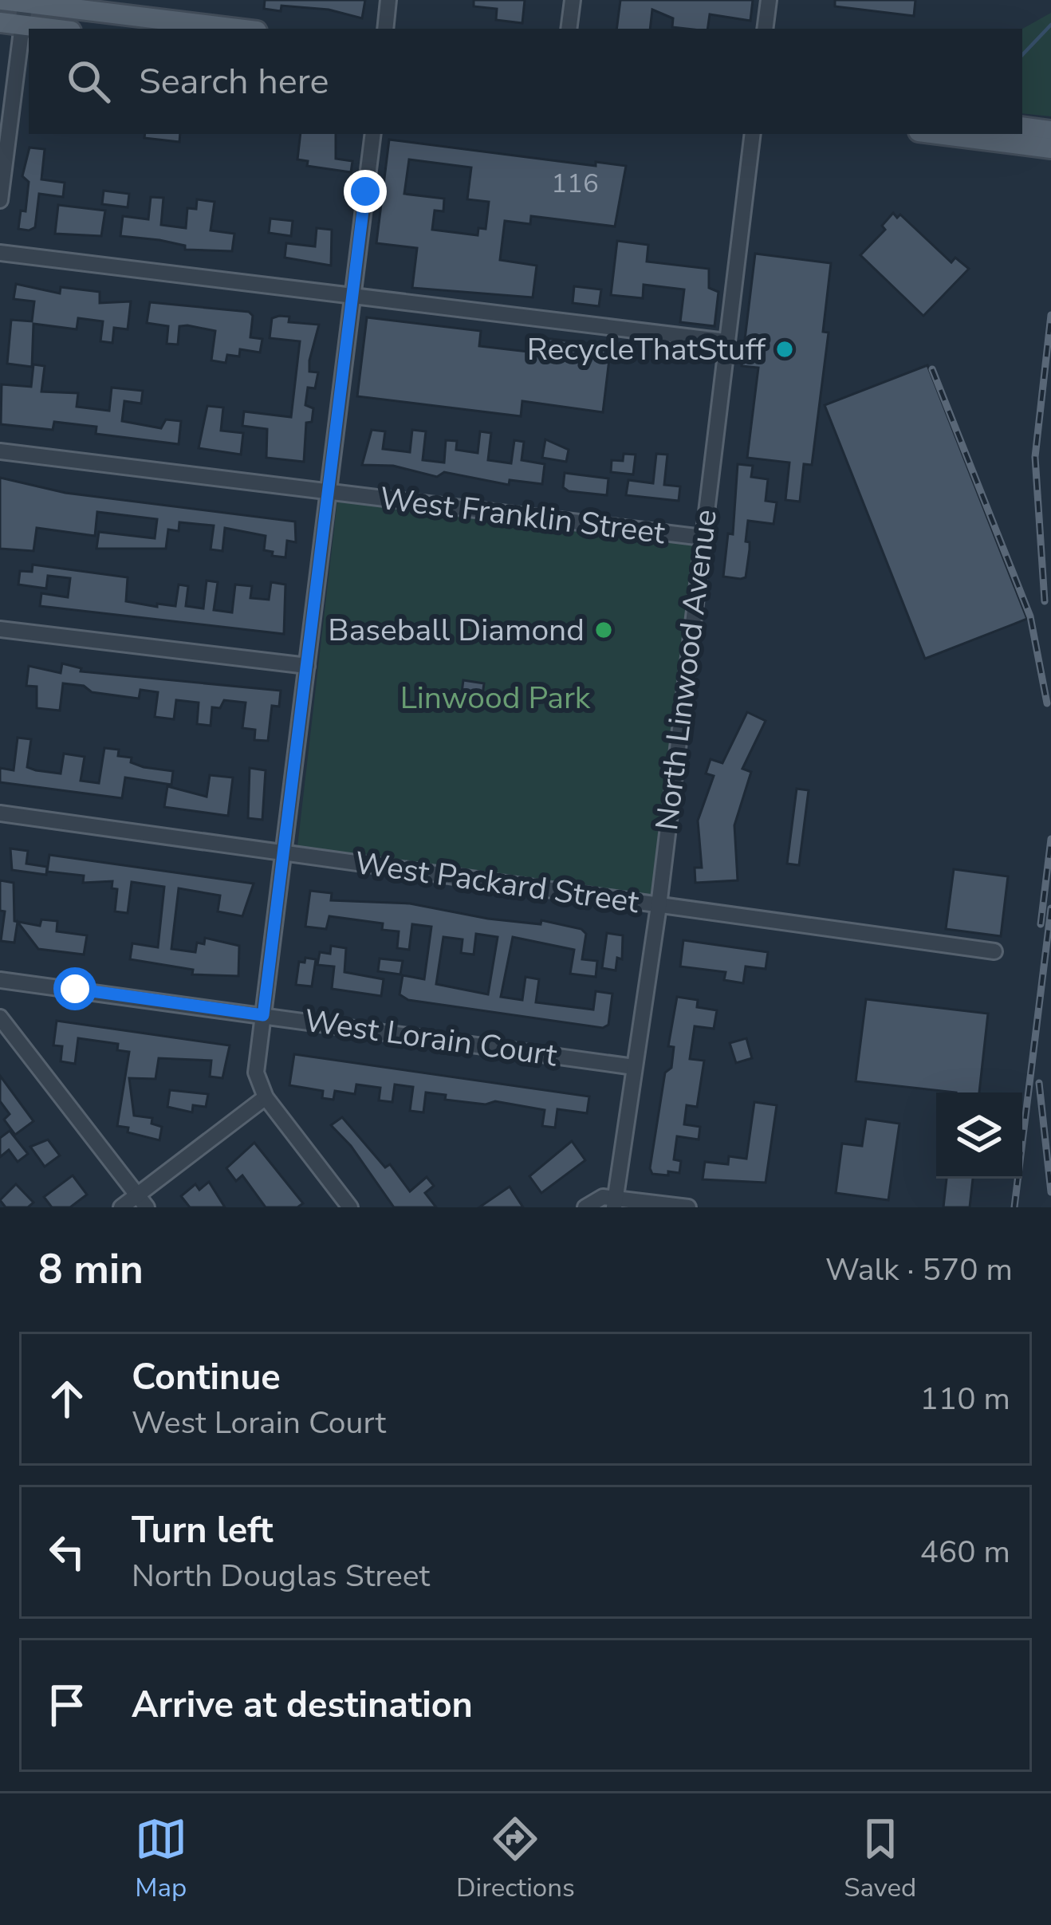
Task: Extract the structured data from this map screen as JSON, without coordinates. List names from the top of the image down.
{
  "streets": {
    "street": [
      "West Franklin Street",
      "North Linwood Avenue",
      "West Packard Street",
      "West Lorain Court"
    ]
  },
  "crossings": [
    ["West Franklin Street", "North Linwood Avenue"],
    ["North Linwood Avenue", "West Packard Street"],
    ["North Linwood Avenue", "West Lorain Court"]
  ],
  "parks": ["Linwood Park"],
  "places": ["RecycleThatStuff", "Baseball Diamond"],
  "house_numbers": ["116"],
  "page": {
    "search": "Search here",
    "heading": ["8 min", "Walk · 570 m"],
    "list": [
      ["Continue", "West Lorain Court", "110 m"],
      ["Turn left", "North Douglas Street", "460 m"],
      "Arrive at destination"
    ],
    "nav": ["Map", "Directions", "Saved"]
  }
}
